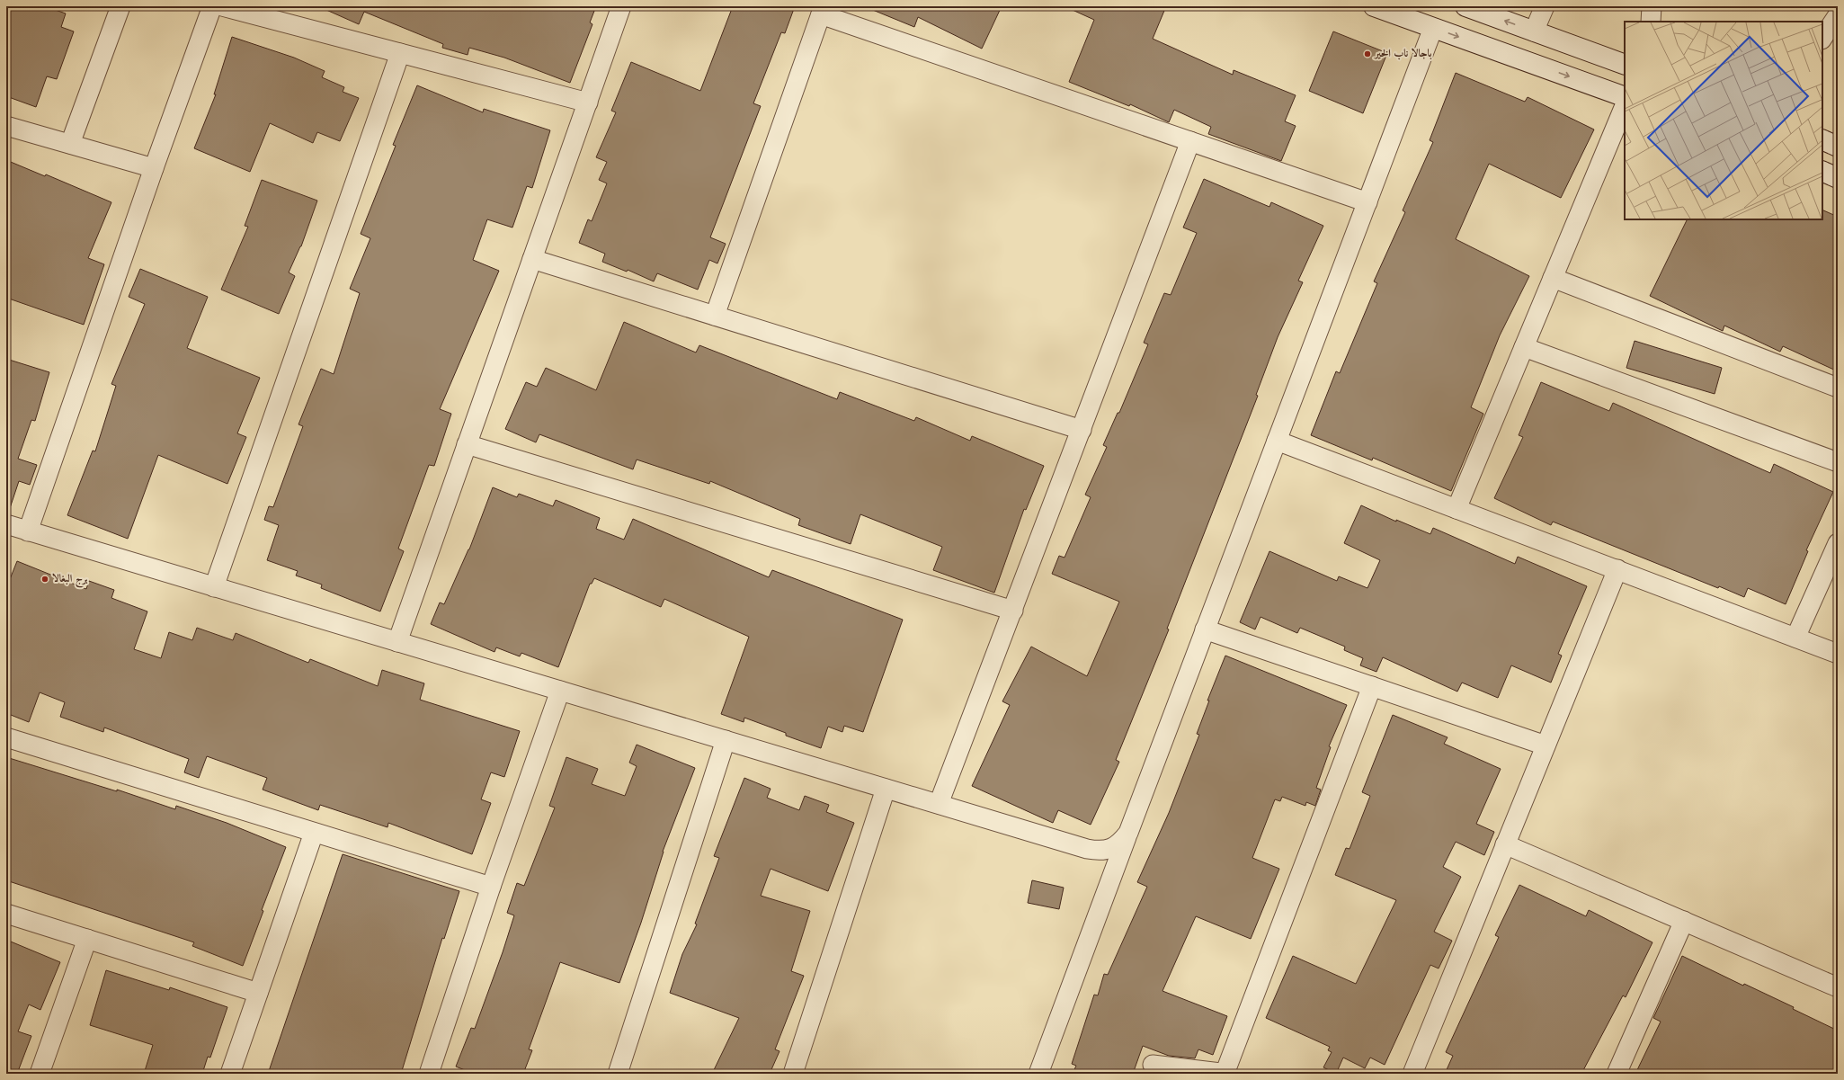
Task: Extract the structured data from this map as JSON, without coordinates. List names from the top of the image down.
{
  "places": ["باجالا ناب الخير", "برج البغالا"]
}
